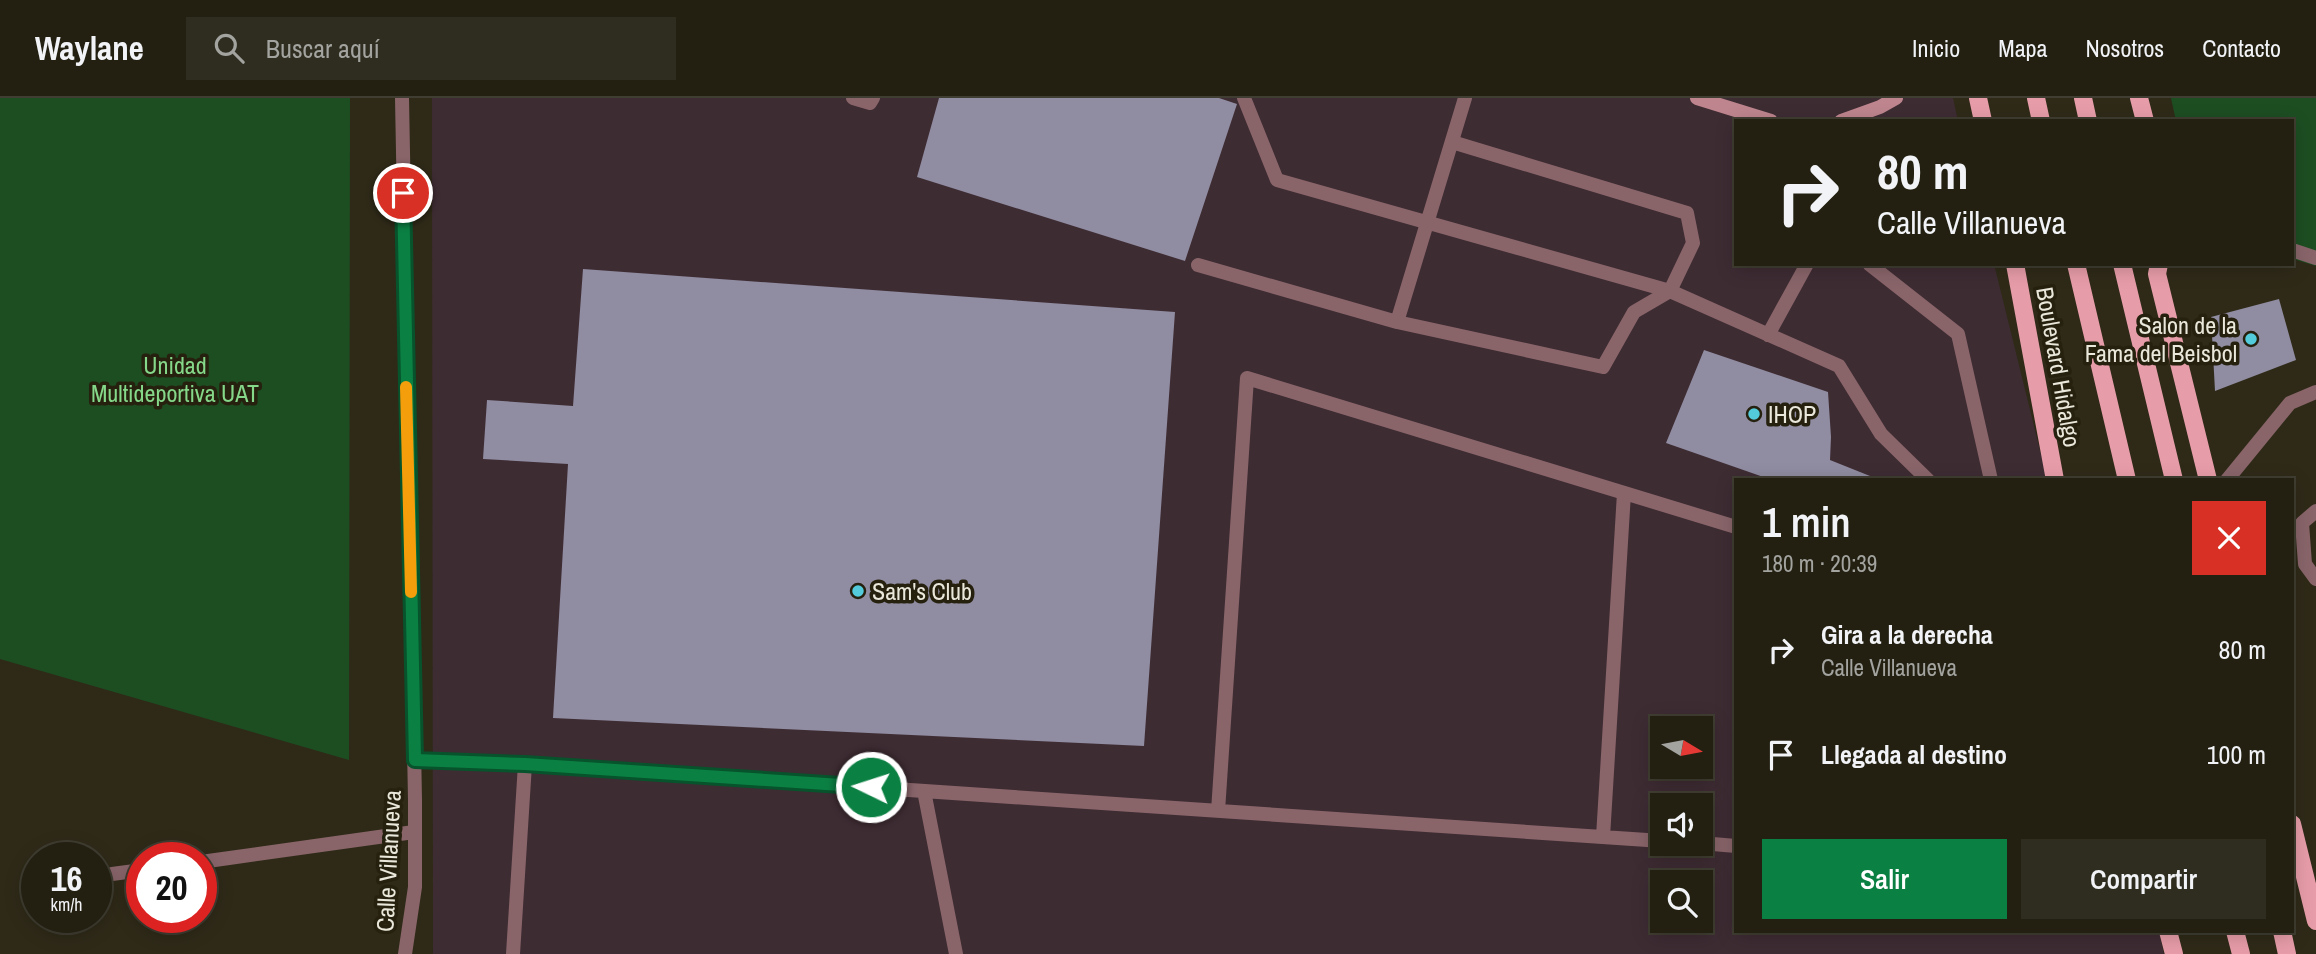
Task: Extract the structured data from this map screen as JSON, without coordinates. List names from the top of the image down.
{
  "streets": {
    "main road": ["Boulevard Hidalgo"],
    "street": ["Calle Villanueva"]
  },
  "parks": ["Unidad Multideportiva UAT"],
  "places": ["Salon de la Fama del Beisbol", "IHOP", "Sam's Club"],
  "north": "right",
  "page": {
    "header": "Waylane",
    "search": "Buscar aquí",
    "nav": [
      "Inicio",
      "Mapa",
      "Nosotros",
      "Contacto"
    ],
    "turn": ["80 m", "Calle Villanueva"],
    "heading": ["1 min", "180 m · 20:39"],
    "list": [
      {
        "name": "Gira a la derecha",
        "note": "Calle Villanueva",
        "value": "80 m"
      },
      {
        "name": "Llegada al destino",
        "value": "100 m"
      }
    ],
    "buttons": ["Salir", "Compartir"],
    "speed": "16 km/h",
    "limit": "20"
  }
}
